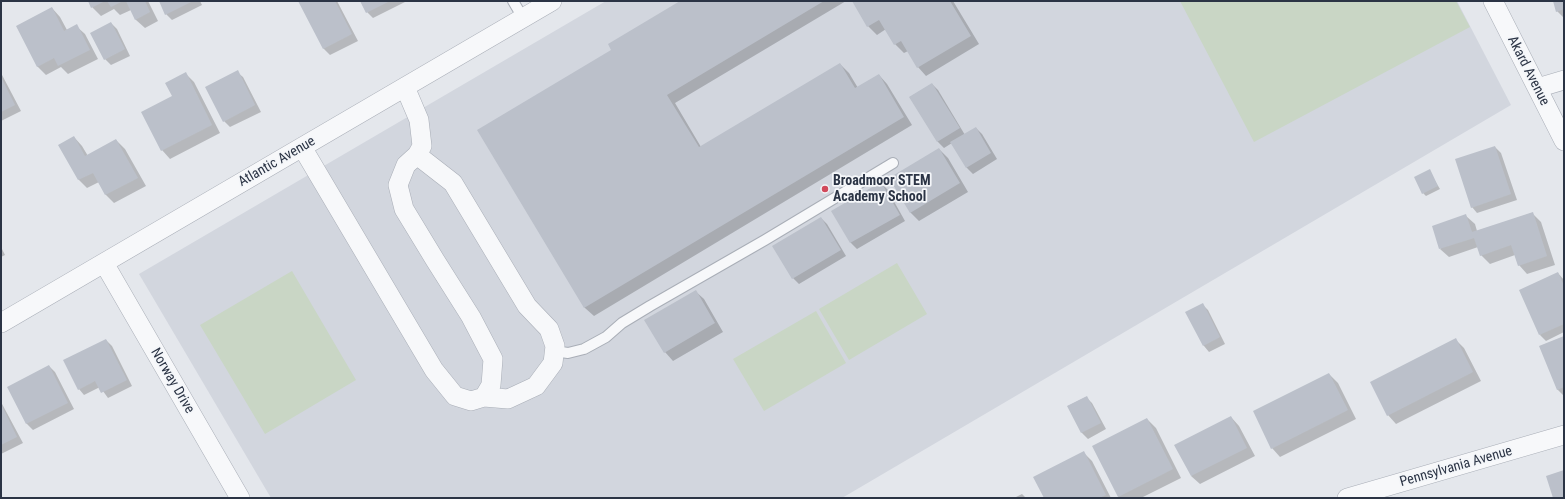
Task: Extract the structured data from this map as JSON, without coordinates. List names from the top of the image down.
{
  "streets": {
    "street": [
      "Akard Avenue",
      "Atlantic Avenue",
      "Norway Drive",
      "Pennsylvania Avenue"
    ]
  },
  "crossings": [
    ["Atlantic Avenue", "Norway Drive"]
  ],
  "places": ["Broadmoor STEM Academy School"]
}
